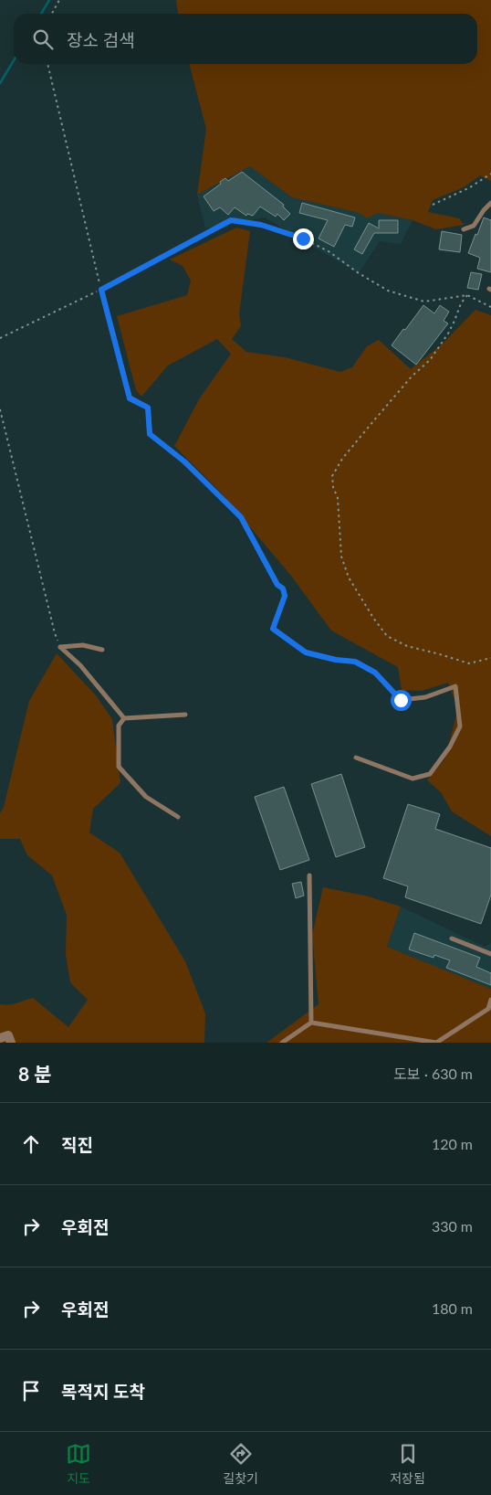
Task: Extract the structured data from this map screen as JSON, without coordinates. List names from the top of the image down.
{
  "page": {
    "search": "장소 검색",
    "heading": ["8 분", "도보 · 630 m"],
    "list": [
      ["직진", "120 m"],
      ["우회전", "330 m"],
      ["우회전", "180 m"],
      "목적지 도착"
    ],
    "nav": ["지도", "길찾기", "저장됨"]
  }
}
